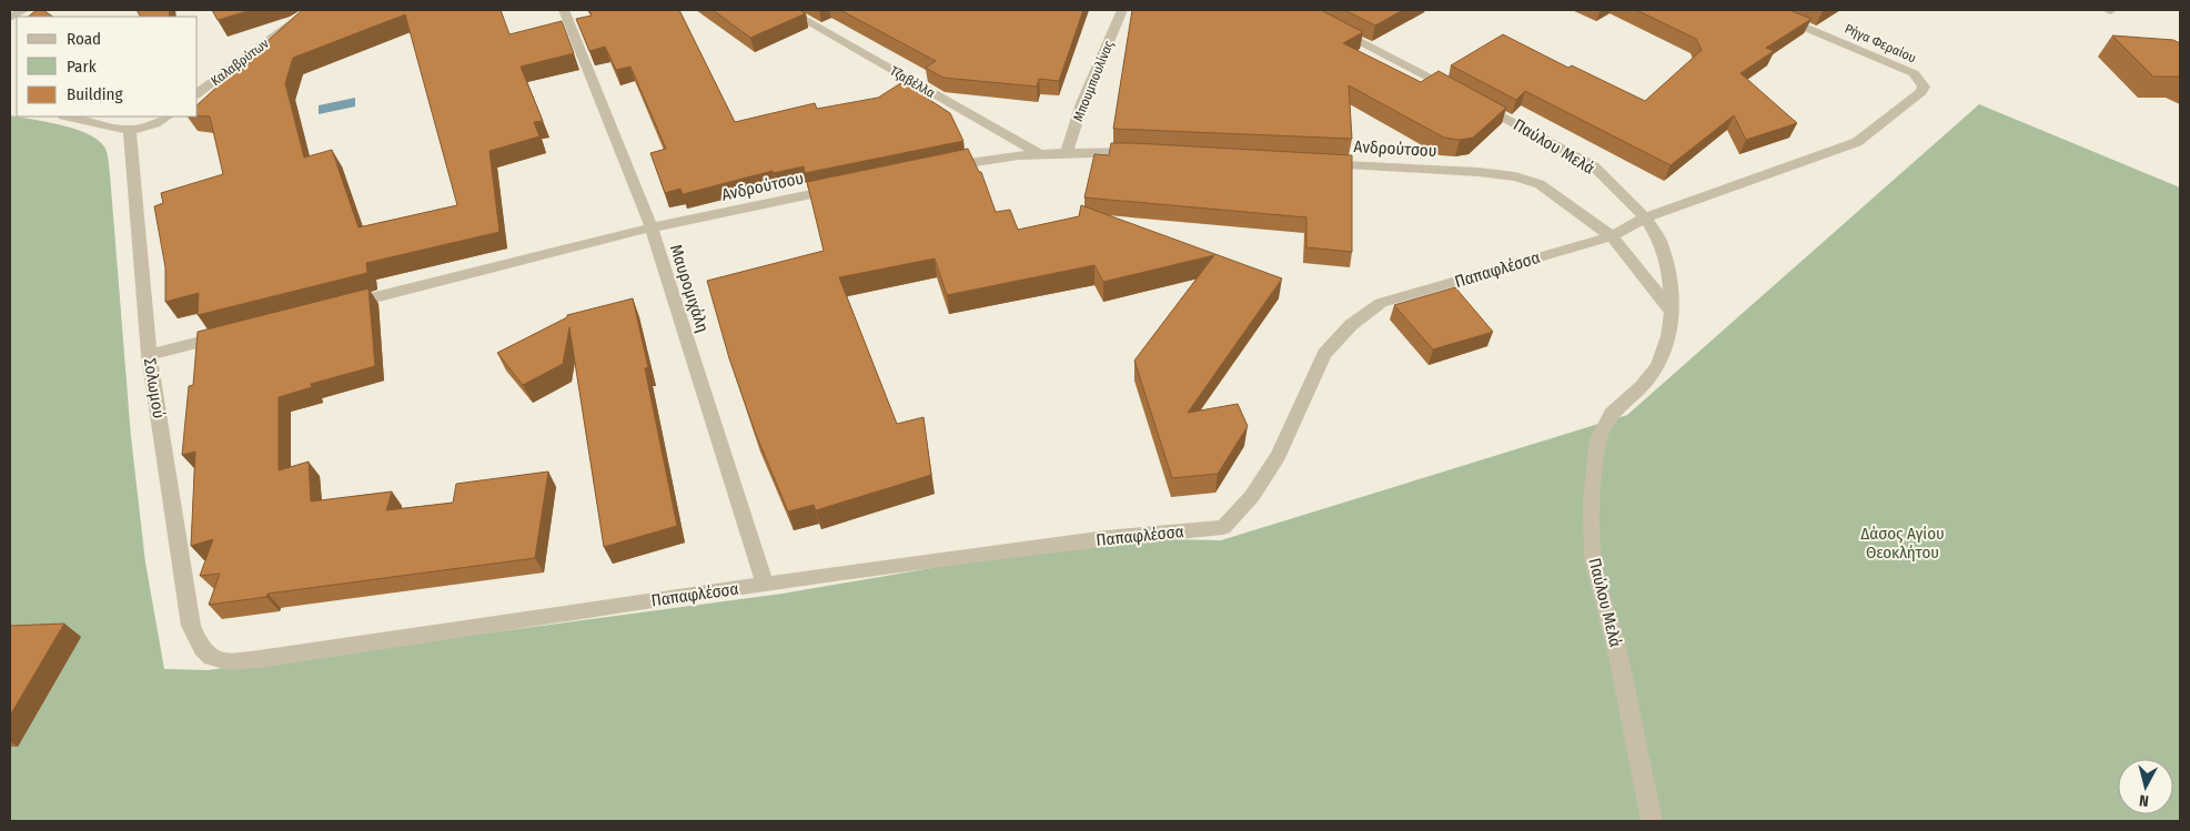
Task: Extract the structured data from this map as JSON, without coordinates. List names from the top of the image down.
{
  "streets": {
    "street": [
      "Ρήγα Φεραίου",
      "Καλαβρύτων",
      "Μπουμπουλίνας",
      "Τζαβέλλα",
      "Παύλου Μελά",
      "Ανδρούτσου",
      "Παπαφλέσσα",
      "Μαυρομιχάλη",
      "Σολωμού"
    ]
  },
  "crossings": [
    ["Ρήγα Φεραίου", "Παπαφλέσσα"],
    ["Παύλου Μελά", "Ανδρούτσου"],
    ["Παύλου Μελά", "Παπαφλέσσα"],
    ["Ανδρούτσου", "Παπαφλέσσα"],
    ["Ανδρούτσου", "Μαυρομιχάλη"],
    ["Παπαφλέσσα", "Μαυρομιχάλη"],
    ["Παπαφλέσσα", "Σολωμού"]
  ],
  "parks": ["Δάσος Αγίου Θεοκλήτου"],
  "legend": ["Road", "Park", "Building"],
  "north": "bottom"
}
